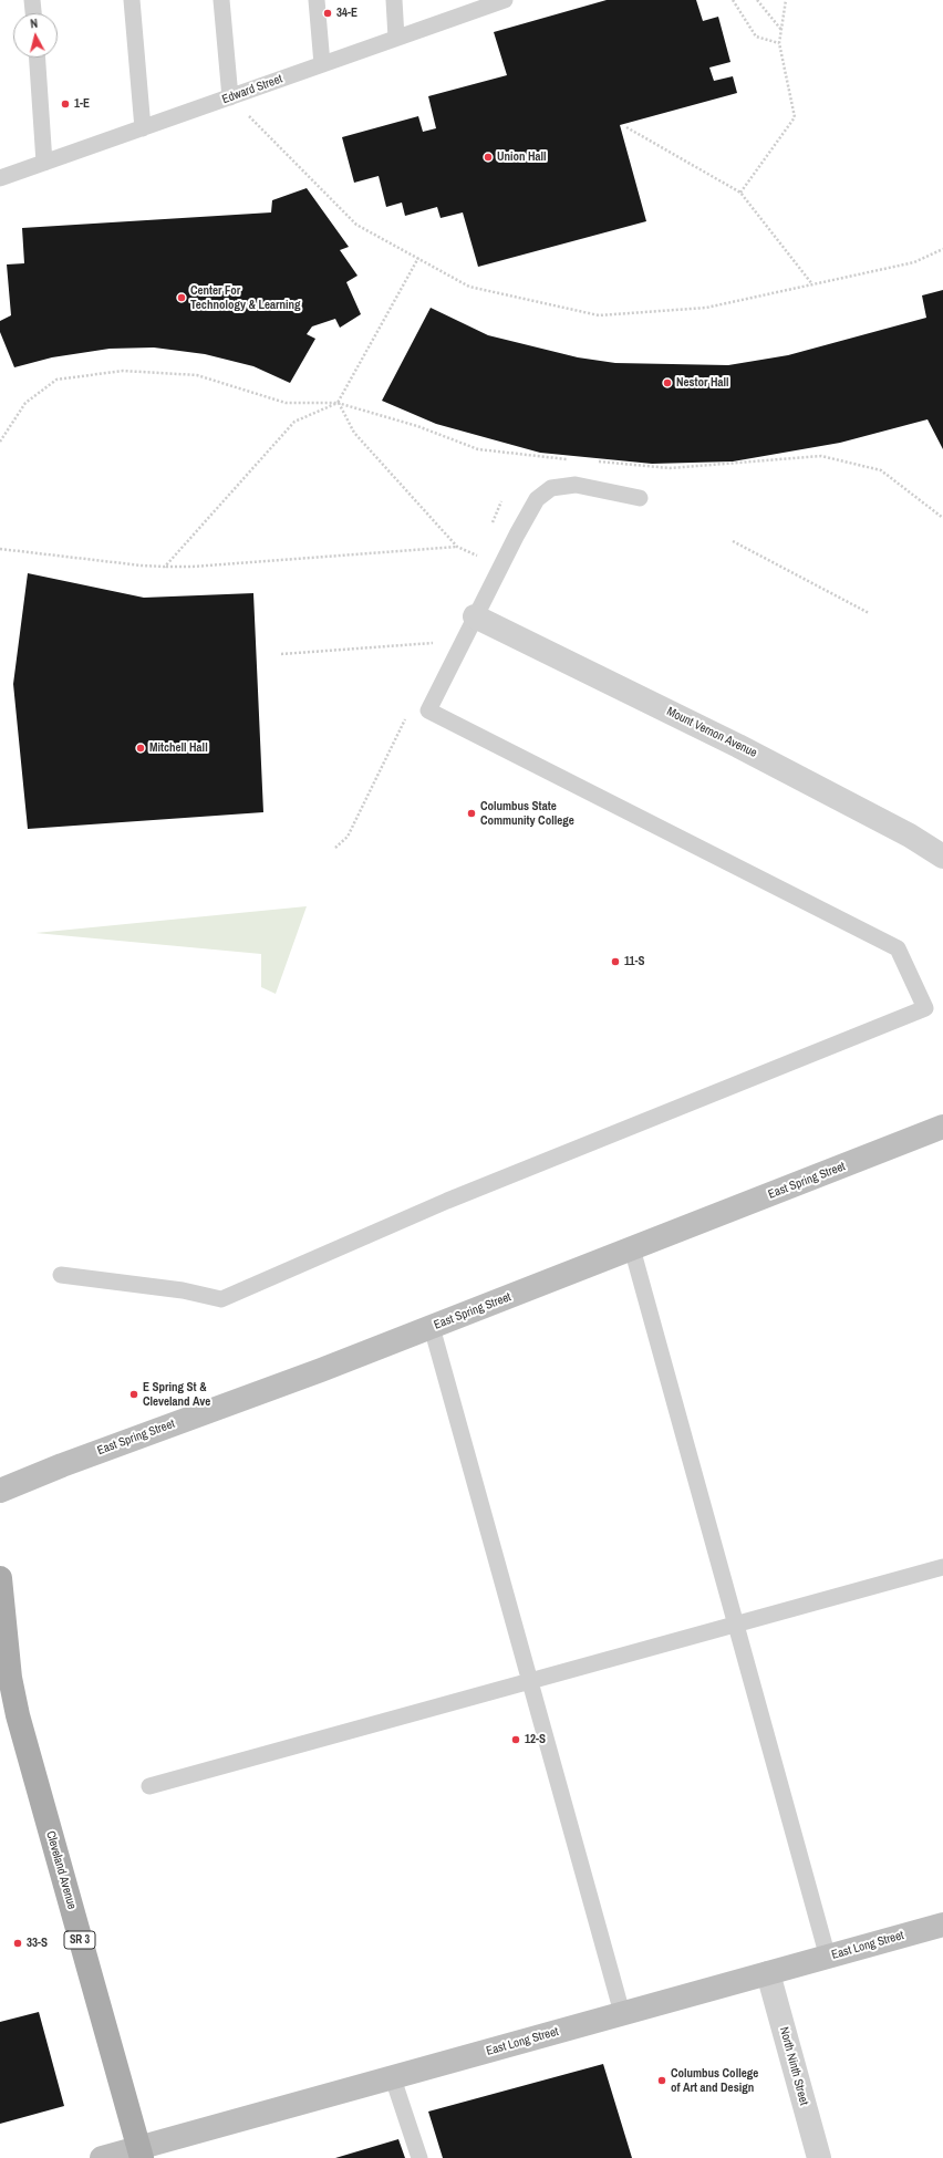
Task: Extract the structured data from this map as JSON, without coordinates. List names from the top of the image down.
{
  "streets": {
    "main road": [
      "East Spring Street",
      "Cleveland Avenue",
      "SR 3",
      "East Long Street"
    ],
    "street": ["Mount Vernon Avenue", "North Ninth Street"],
    "lane": ["Edward Street"]
  },
  "crossings": [
    ["Cleveland Avenue", "East Long Street"],
    ["East Long Street", "North Ninth Street"]
  ],
  "places": [
    "34-E",
    "1-E",
    "Union Hall",
    "Center For Technology & Learning",
    "Nestor Hall",
    "Mitchell Hall",
    "Columbus State Community College",
    "11-S",
    "E Spring St & Cleveland Ave",
    "12-S",
    "33-S",
    "Columbus College of Art and Design"
  ],
  "north": "top"
}
